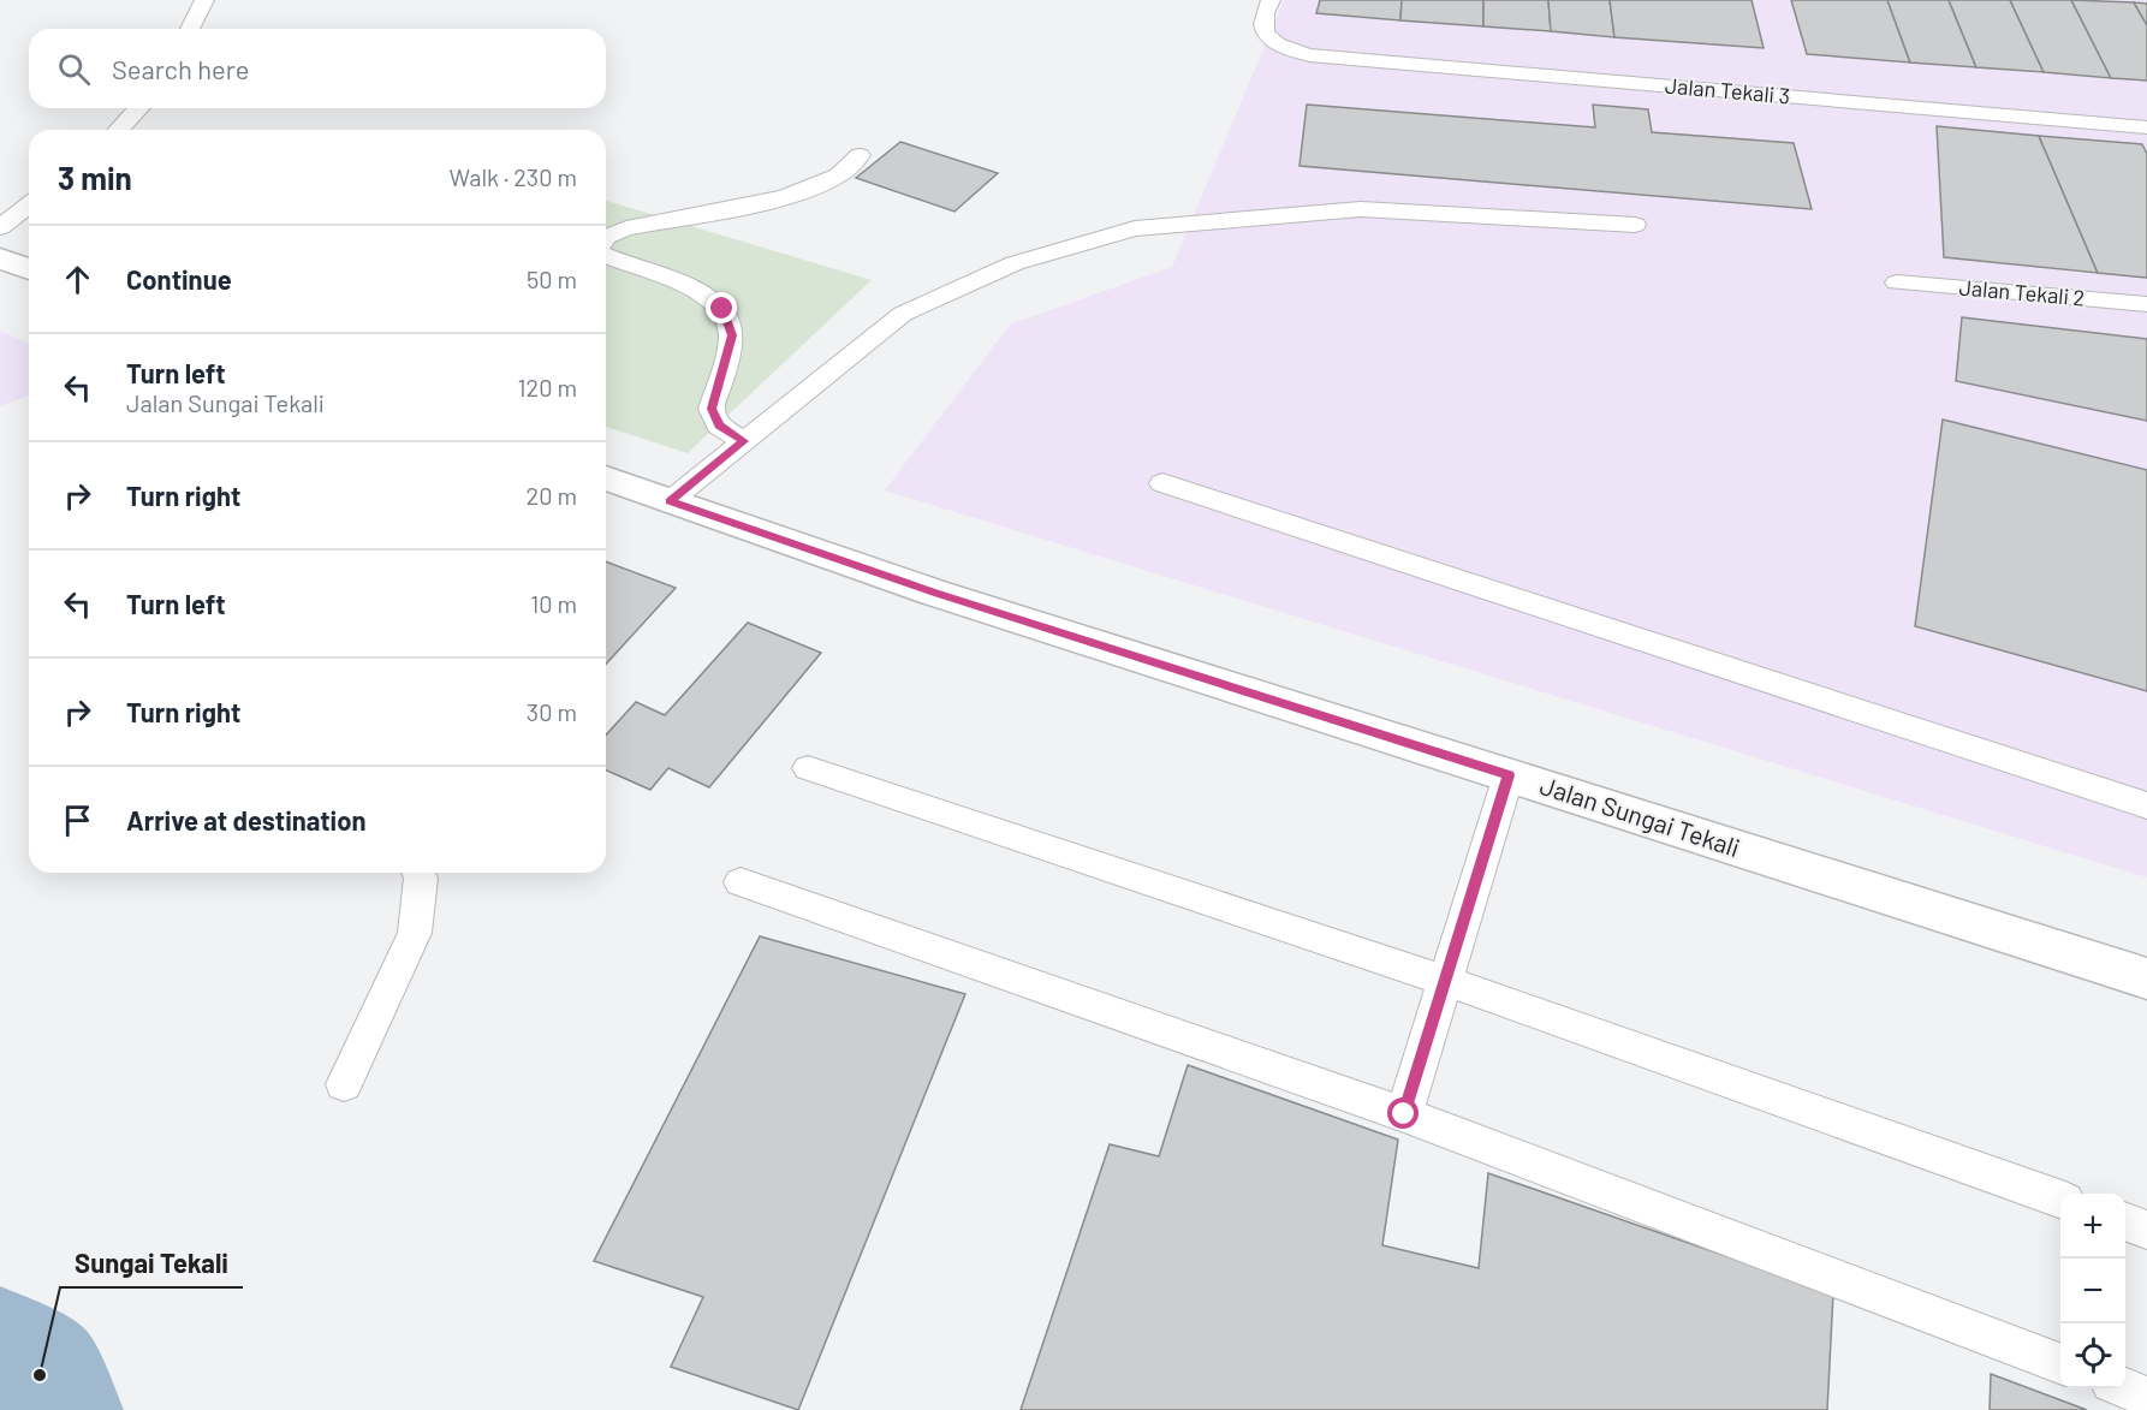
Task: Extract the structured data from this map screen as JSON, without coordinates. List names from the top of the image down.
{
  "streets": {
    "street": ["Jalan Sungai Tekali"],
    "lane": ["Jalan Tekali 3", "Jalan Tekali 2"]
  },
  "places": ["Sungai Tekali"],
  "page": {
    "search": "Search here",
    "heading": ["3 min", "Walk · 230 m"],
    "list": [
      ["Continue", "50 m"],
      ["Turn left", "Jalan Sungai Tekali", "120 m"],
      ["Turn right", "20 m"],
      ["Turn left", "10 m"],
      ["Turn right", "30 m"],
      "Arrive at destination"
    ],
    "map_buttons": ["+", "−"]
  }
}
